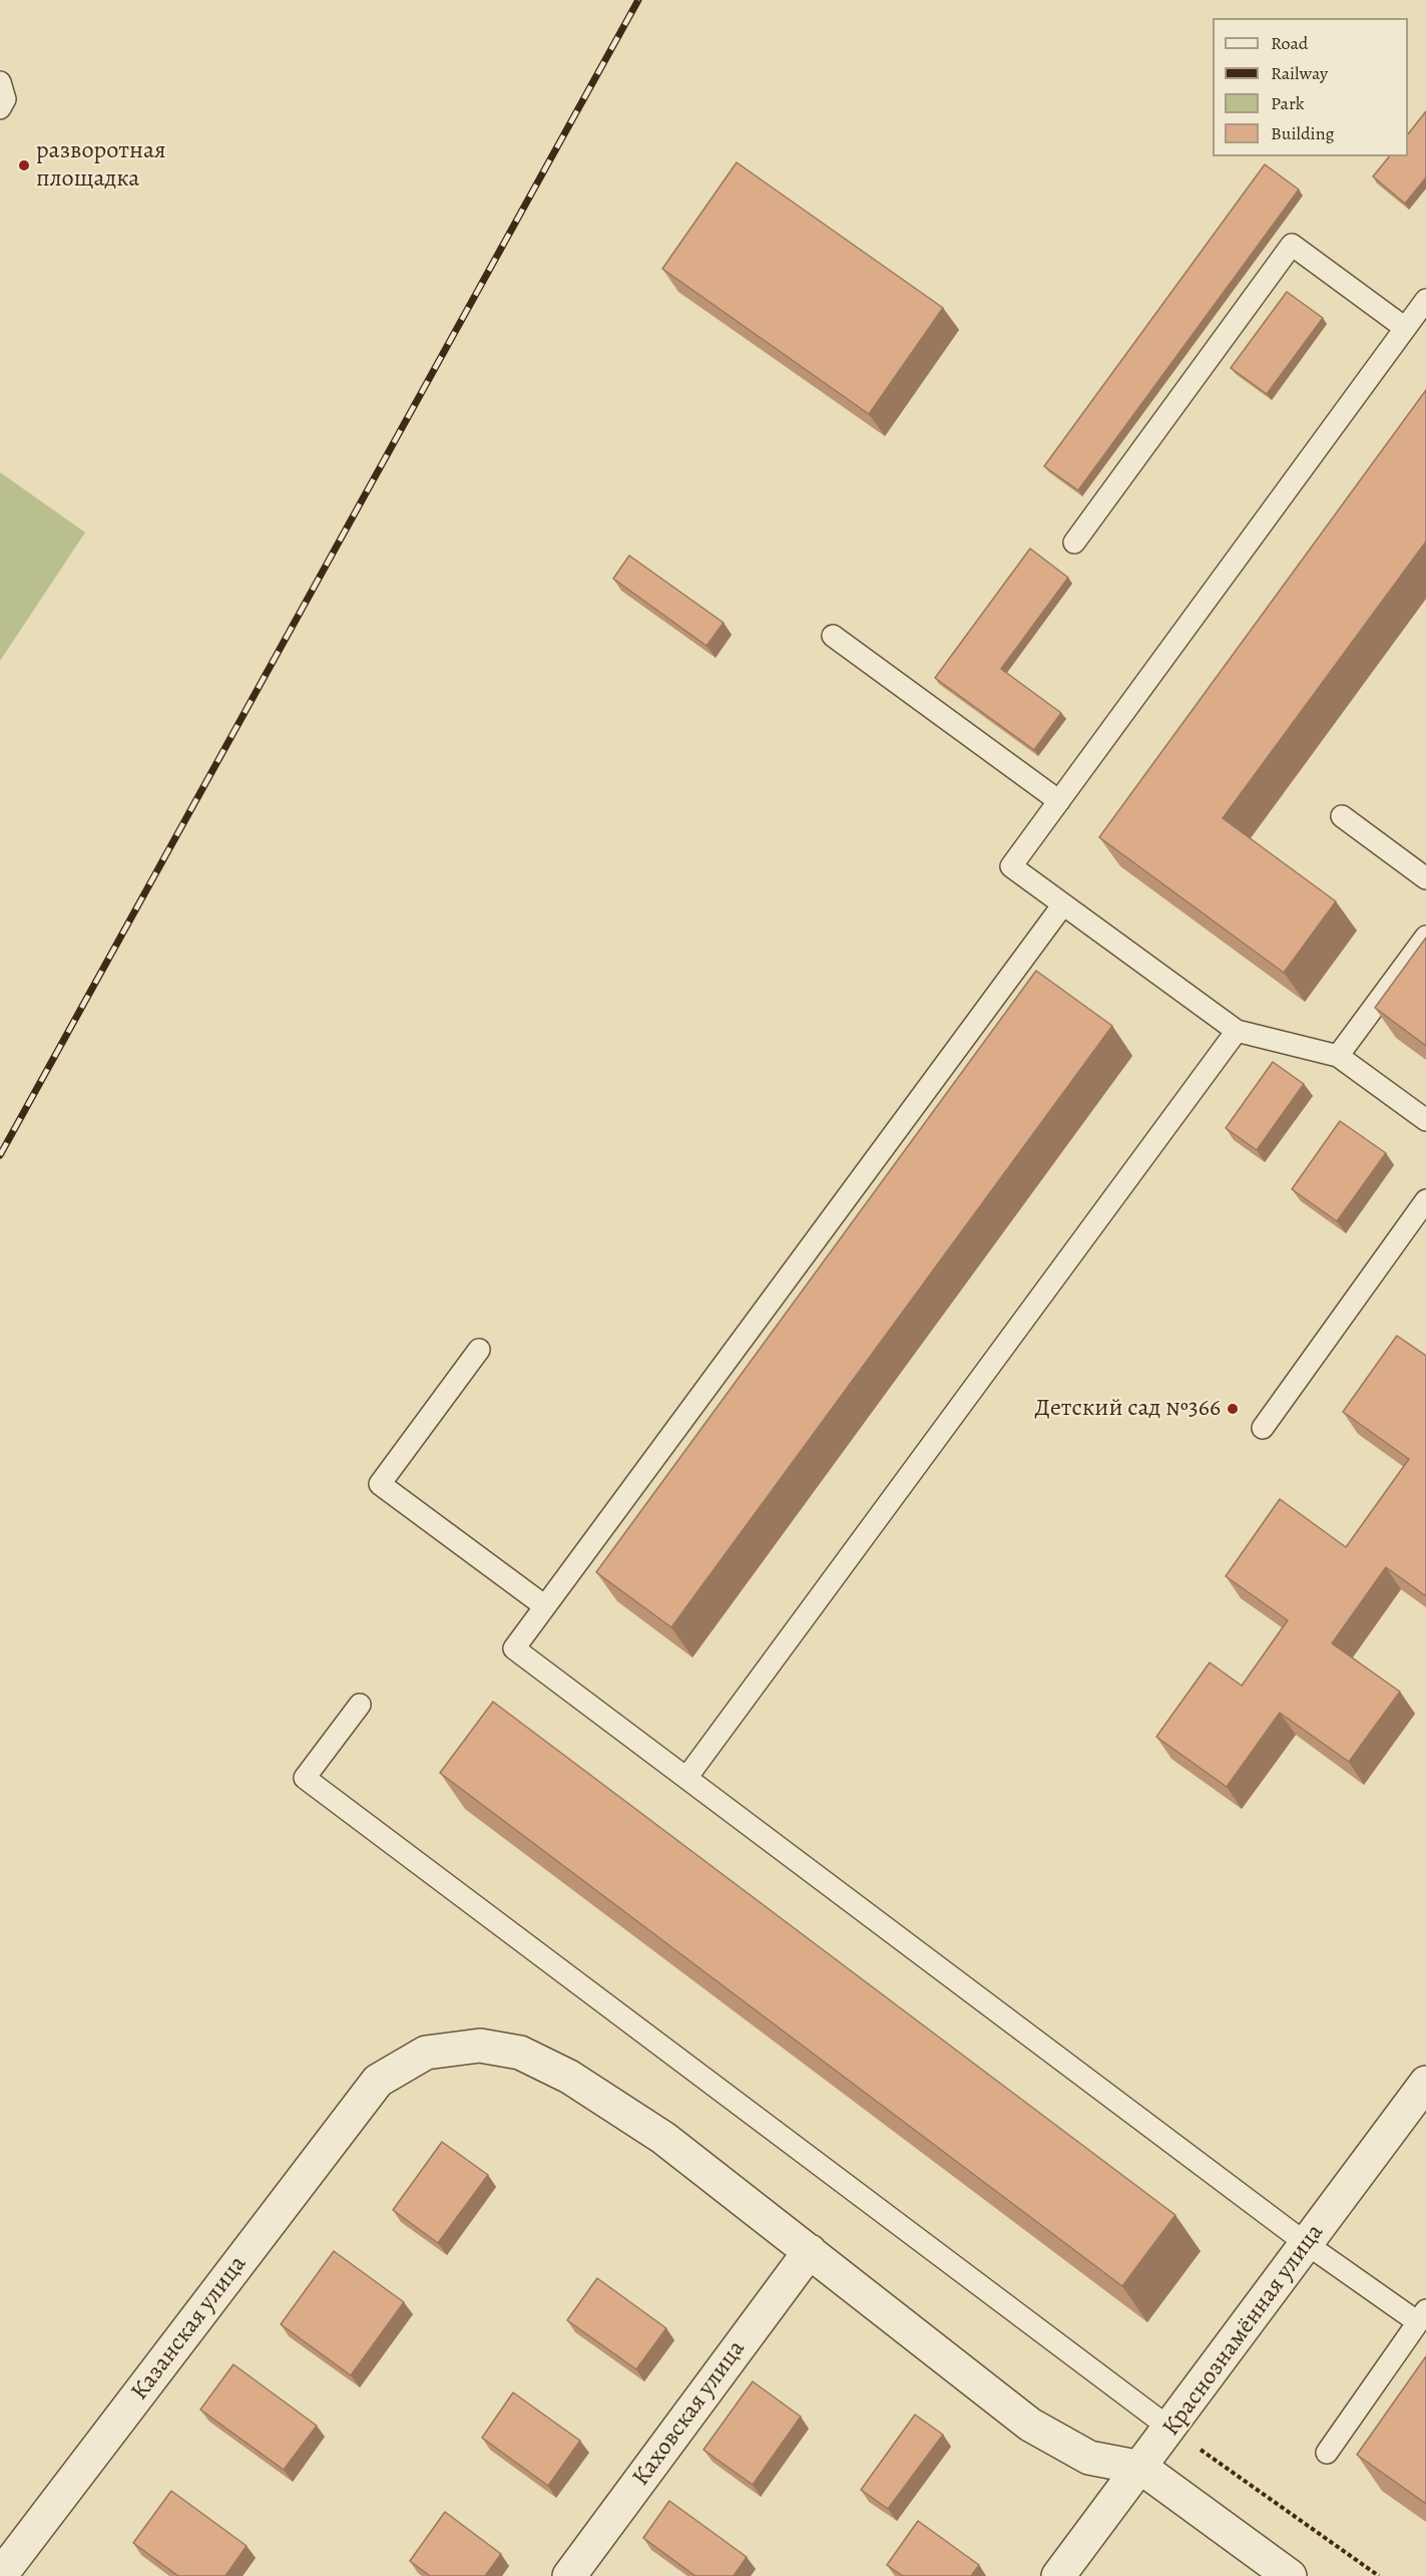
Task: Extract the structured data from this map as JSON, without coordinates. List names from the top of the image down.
{
  "streets": {
    "street": ["Казанская улица", "Краснознамённая улица", "Каховская улица"]
  },
  "crossings": [
    ["Казанская улица", "Каховская улица"]
  ],
  "places": ["разворотная площадка", "Детский сад №366"],
  "legend": [
    "Road",
    "Railway",
    "Park",
    "Building"
  ]
}
